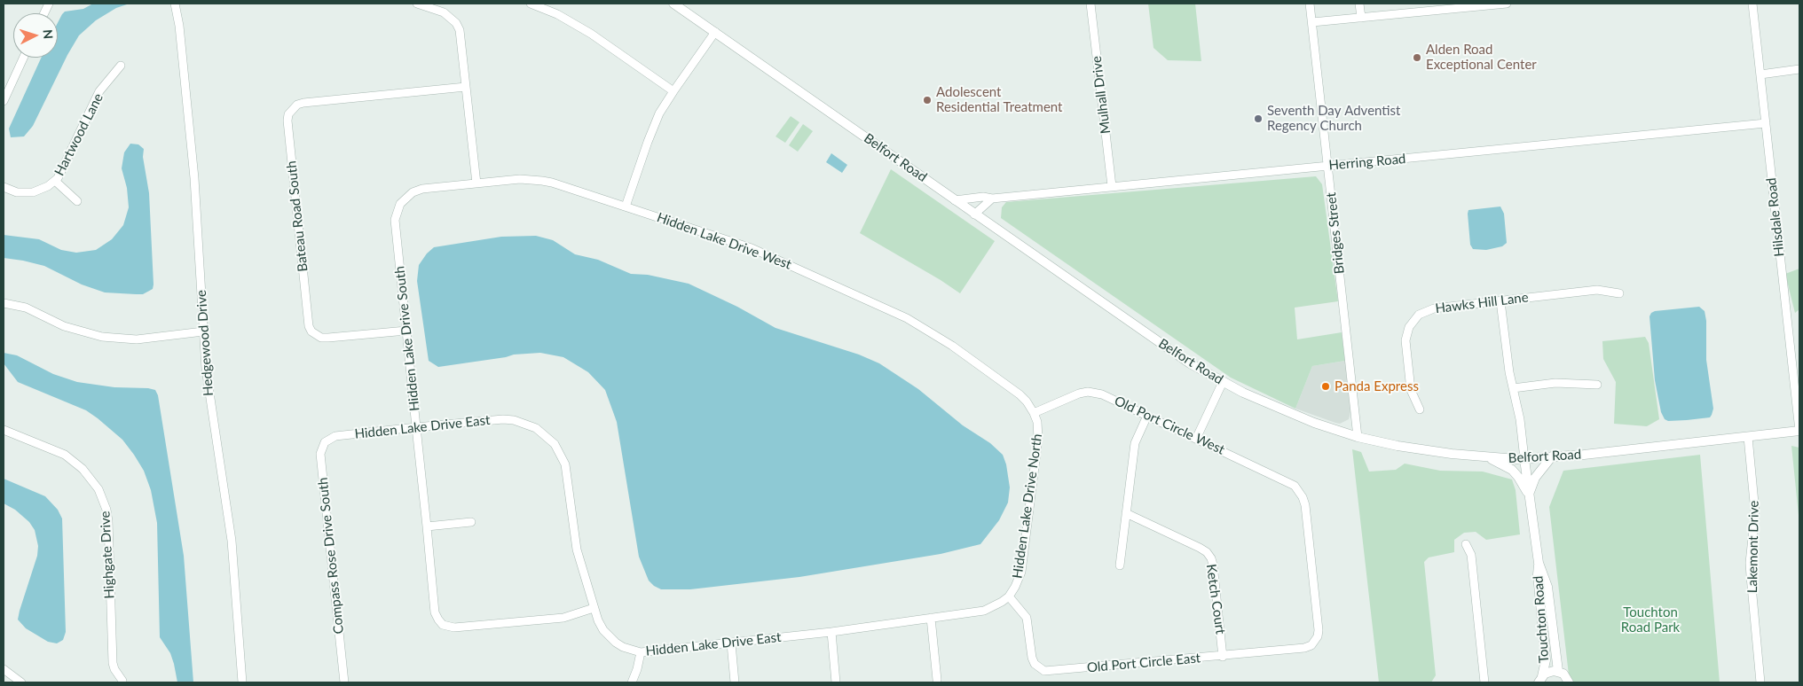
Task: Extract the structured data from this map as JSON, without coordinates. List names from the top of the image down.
{
  "streets": {
    "street": [
      "Mulhall Drive",
      "Hartwood Lane",
      "Belfort Road",
      "Herring Road",
      "Bateau Road South",
      "Hilsdale Road",
      "Bridges Street",
      "Hidden Lake Drive West",
      "Hawks Hill Lane",
      "Hidden Lake Drive South",
      "Hedgewood Drive",
      "Old Port Circle West",
      "Hidden Lake Drive East",
      "Hidden Lake Drive North",
      "Lakemont Drive",
      "Highgate Drive",
      "Compass Rose Drive South",
      "Ketch Court",
      "Touchton Road",
      "Old Port Circle East"
    ]
  },
  "crossings": [
    ["Mulhall Drive", "Herring Road"],
    ["Belfort Road", "Herring Road"],
    ["Belfort Road", "Hilsdale Road"],
    ["Belfort Road", "Bridges Street"],
    ["Belfort Road", "Lakemont Drive"],
    ["Belfort Road", "Touchton Road"],
    ["Herring Road", "Hilsdale Road"],
    ["Herring Road", "Bridges Street"],
    ["Bateau Road South", "Hidden Lake Drive South"],
    ["Hidden Lake Drive West", "Hidden Lake Drive South"],
    ["Hidden Lake Drive West", "Old Port Circle West"],
    ["Hidden Lake Drive West", "Hidden Lake Drive North"],
    ["Hidden Lake Drive South", "Hidden Lake Drive East"],
    ["Old Port Circle West", "Hidden Lake Drive North"],
    ["Old Port Circle West", "Old Port Circle East"],
    ["Hidden Lake Drive East", "Hidden Lake Drive North"],
    ["Hidden Lake Drive East", "Compass Rose Drive South"],
    ["Hidden Lake Drive East", "Old Port Circle East"],
    ["Hidden Lake Drive North", "Old Port Circle East"],
    ["Ketch Court", "Old Port Circle East"]
  ],
  "parks": ["Touchton Road Park"],
  "places": [
    "Alden Road Exceptional Center",
    "Adolescent Residential Treatment",
    "Seventh Day Adventist Regency Church",
    "Panda Express"
  ],
  "north": "right"
}
